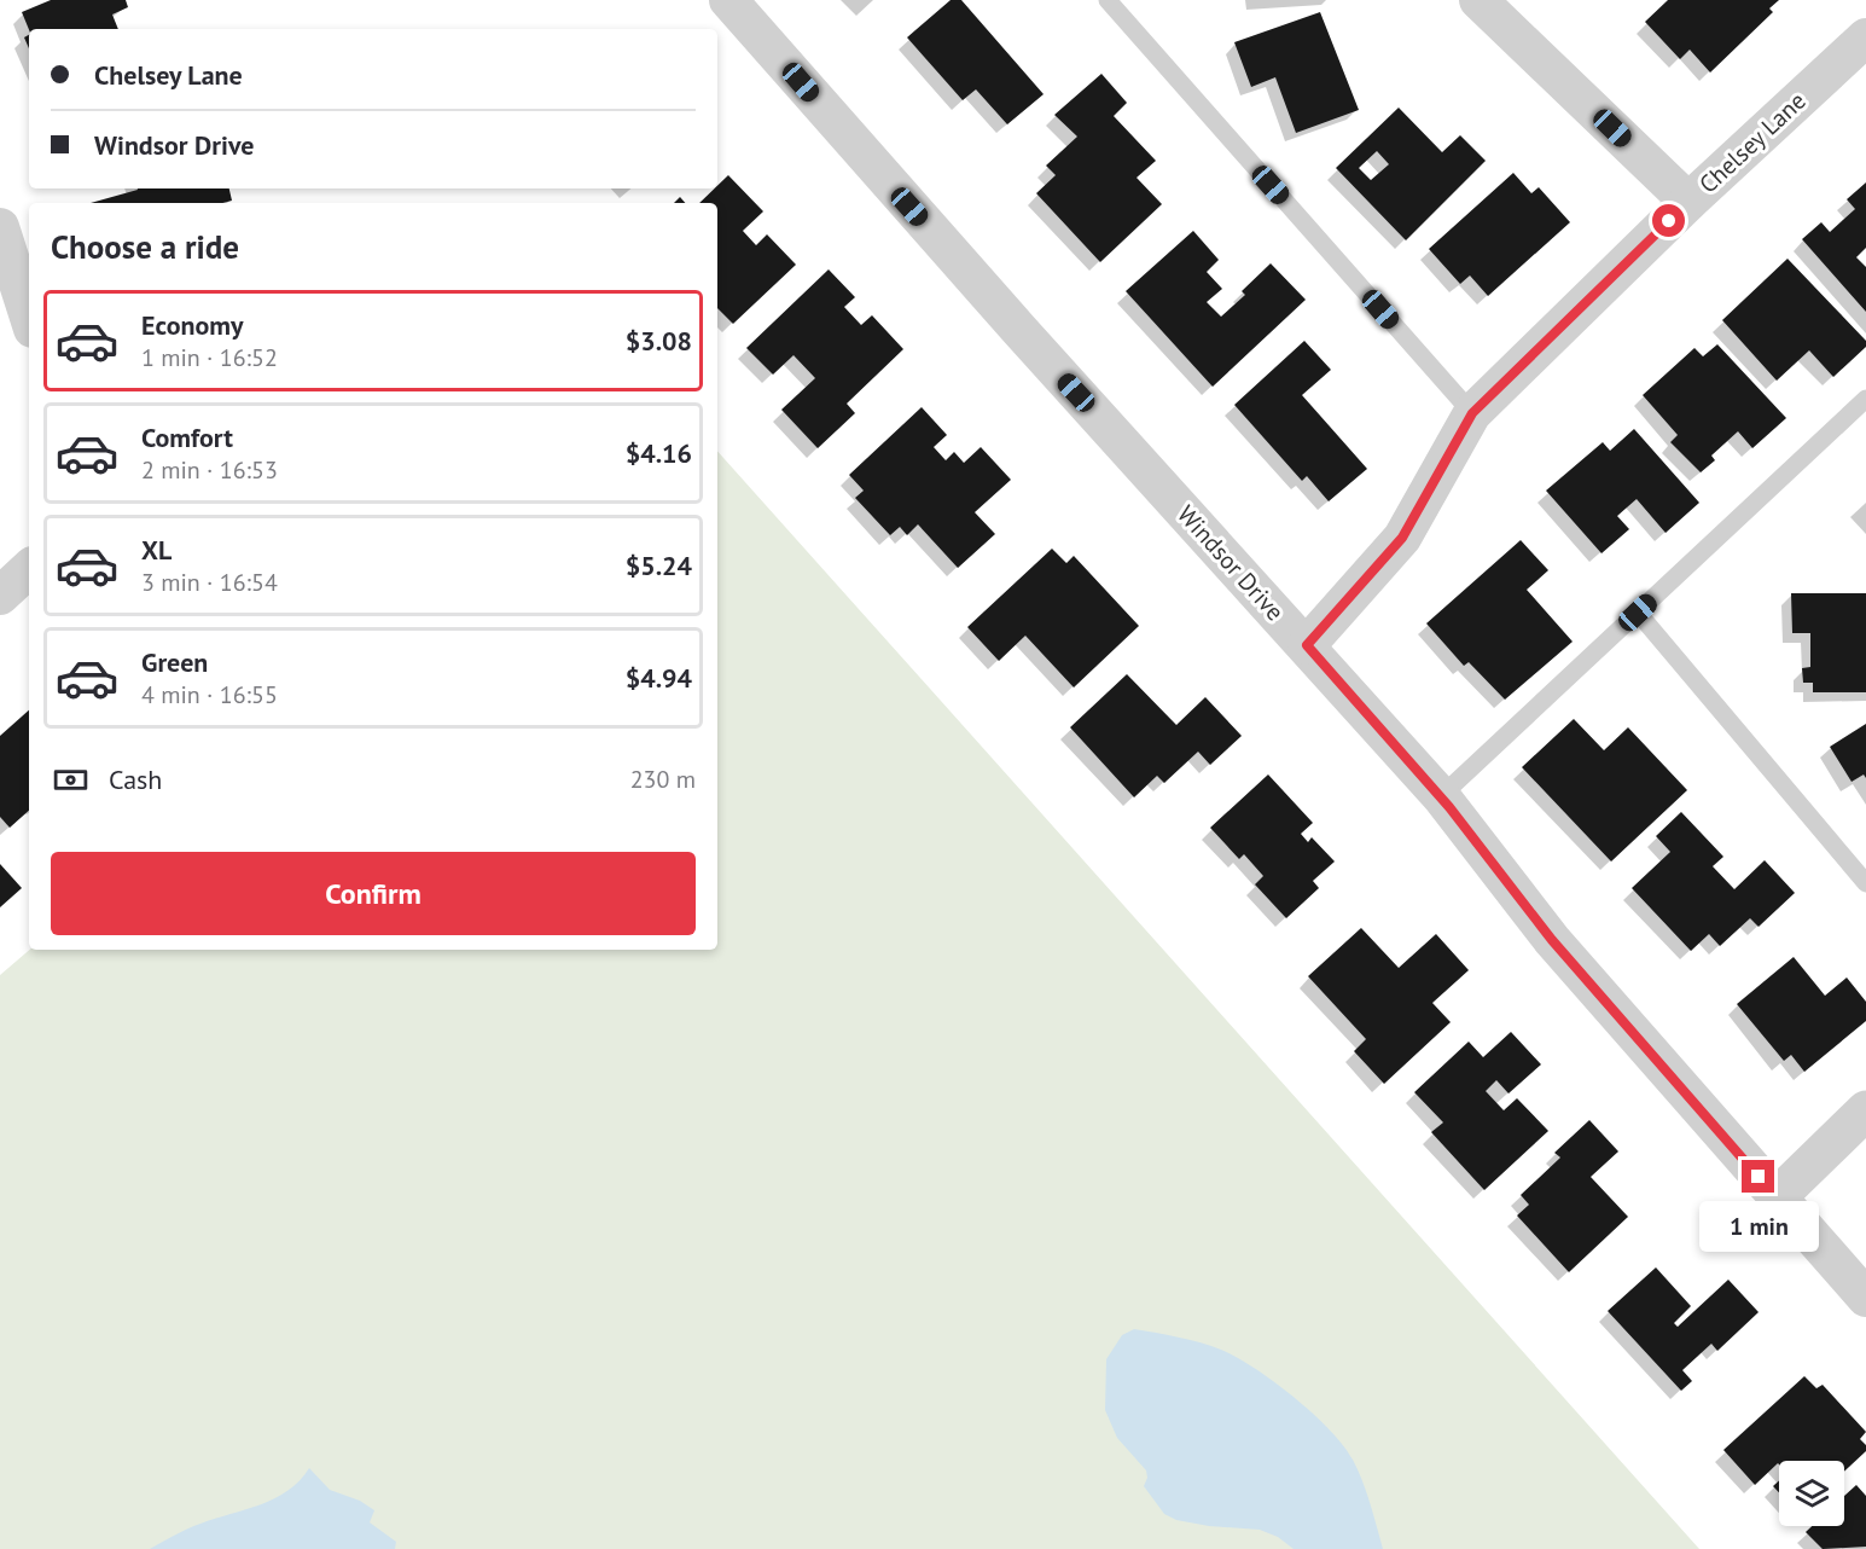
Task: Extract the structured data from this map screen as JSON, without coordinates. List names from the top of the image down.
{
  "streets": {
    "street": ["Chelsey Lane", "Windsor Drive"]
  },
  "crossings": [
    ["Chelsey Lane", "Windsor Drive"]
  ],
  "page": {
    "banner": ["Chelsey Lane", "Windsor Drive"],
    "heading": "Choose a ride",
    "list": [
      {
        "name": "Economy",
        "note": "1 min · 16:52",
        "value": "$3.08"
      },
      {
        "name": "Comfort",
        "note": "2 min · 16:53",
        "value": "$4.16"
      },
      {
        "name": "XL",
        "note": "3 min · 16:54",
        "value": "$5.24"
      },
      {
        "name": "Green",
        "note": "4 min · 16:55",
        "value": "$4.94"
      }
    ],
    "pay": ["Cash", "230 m"],
    "buttons": "Confirm",
    "bubble": "1 min"
  }
}
